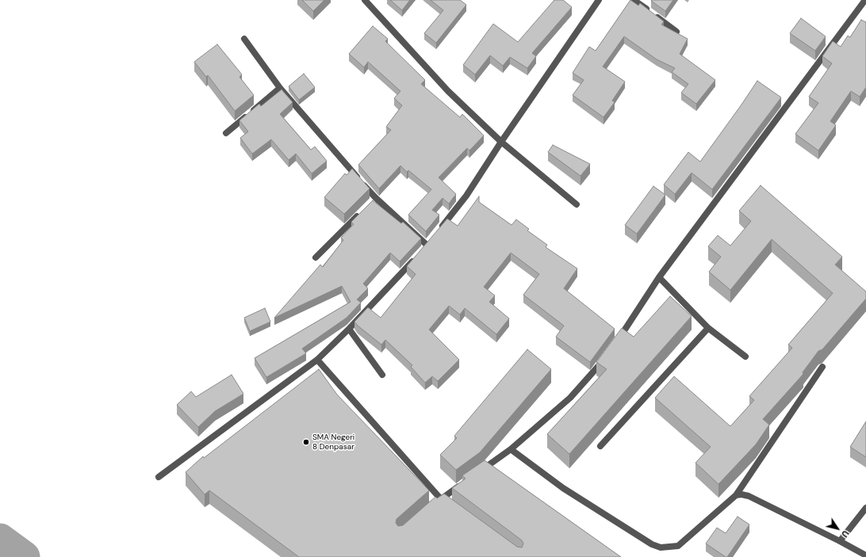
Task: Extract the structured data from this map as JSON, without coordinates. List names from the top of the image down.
{
  "places": ["SMA Negeri 8 Denpasar"],
  "north": "bottom right"
}
